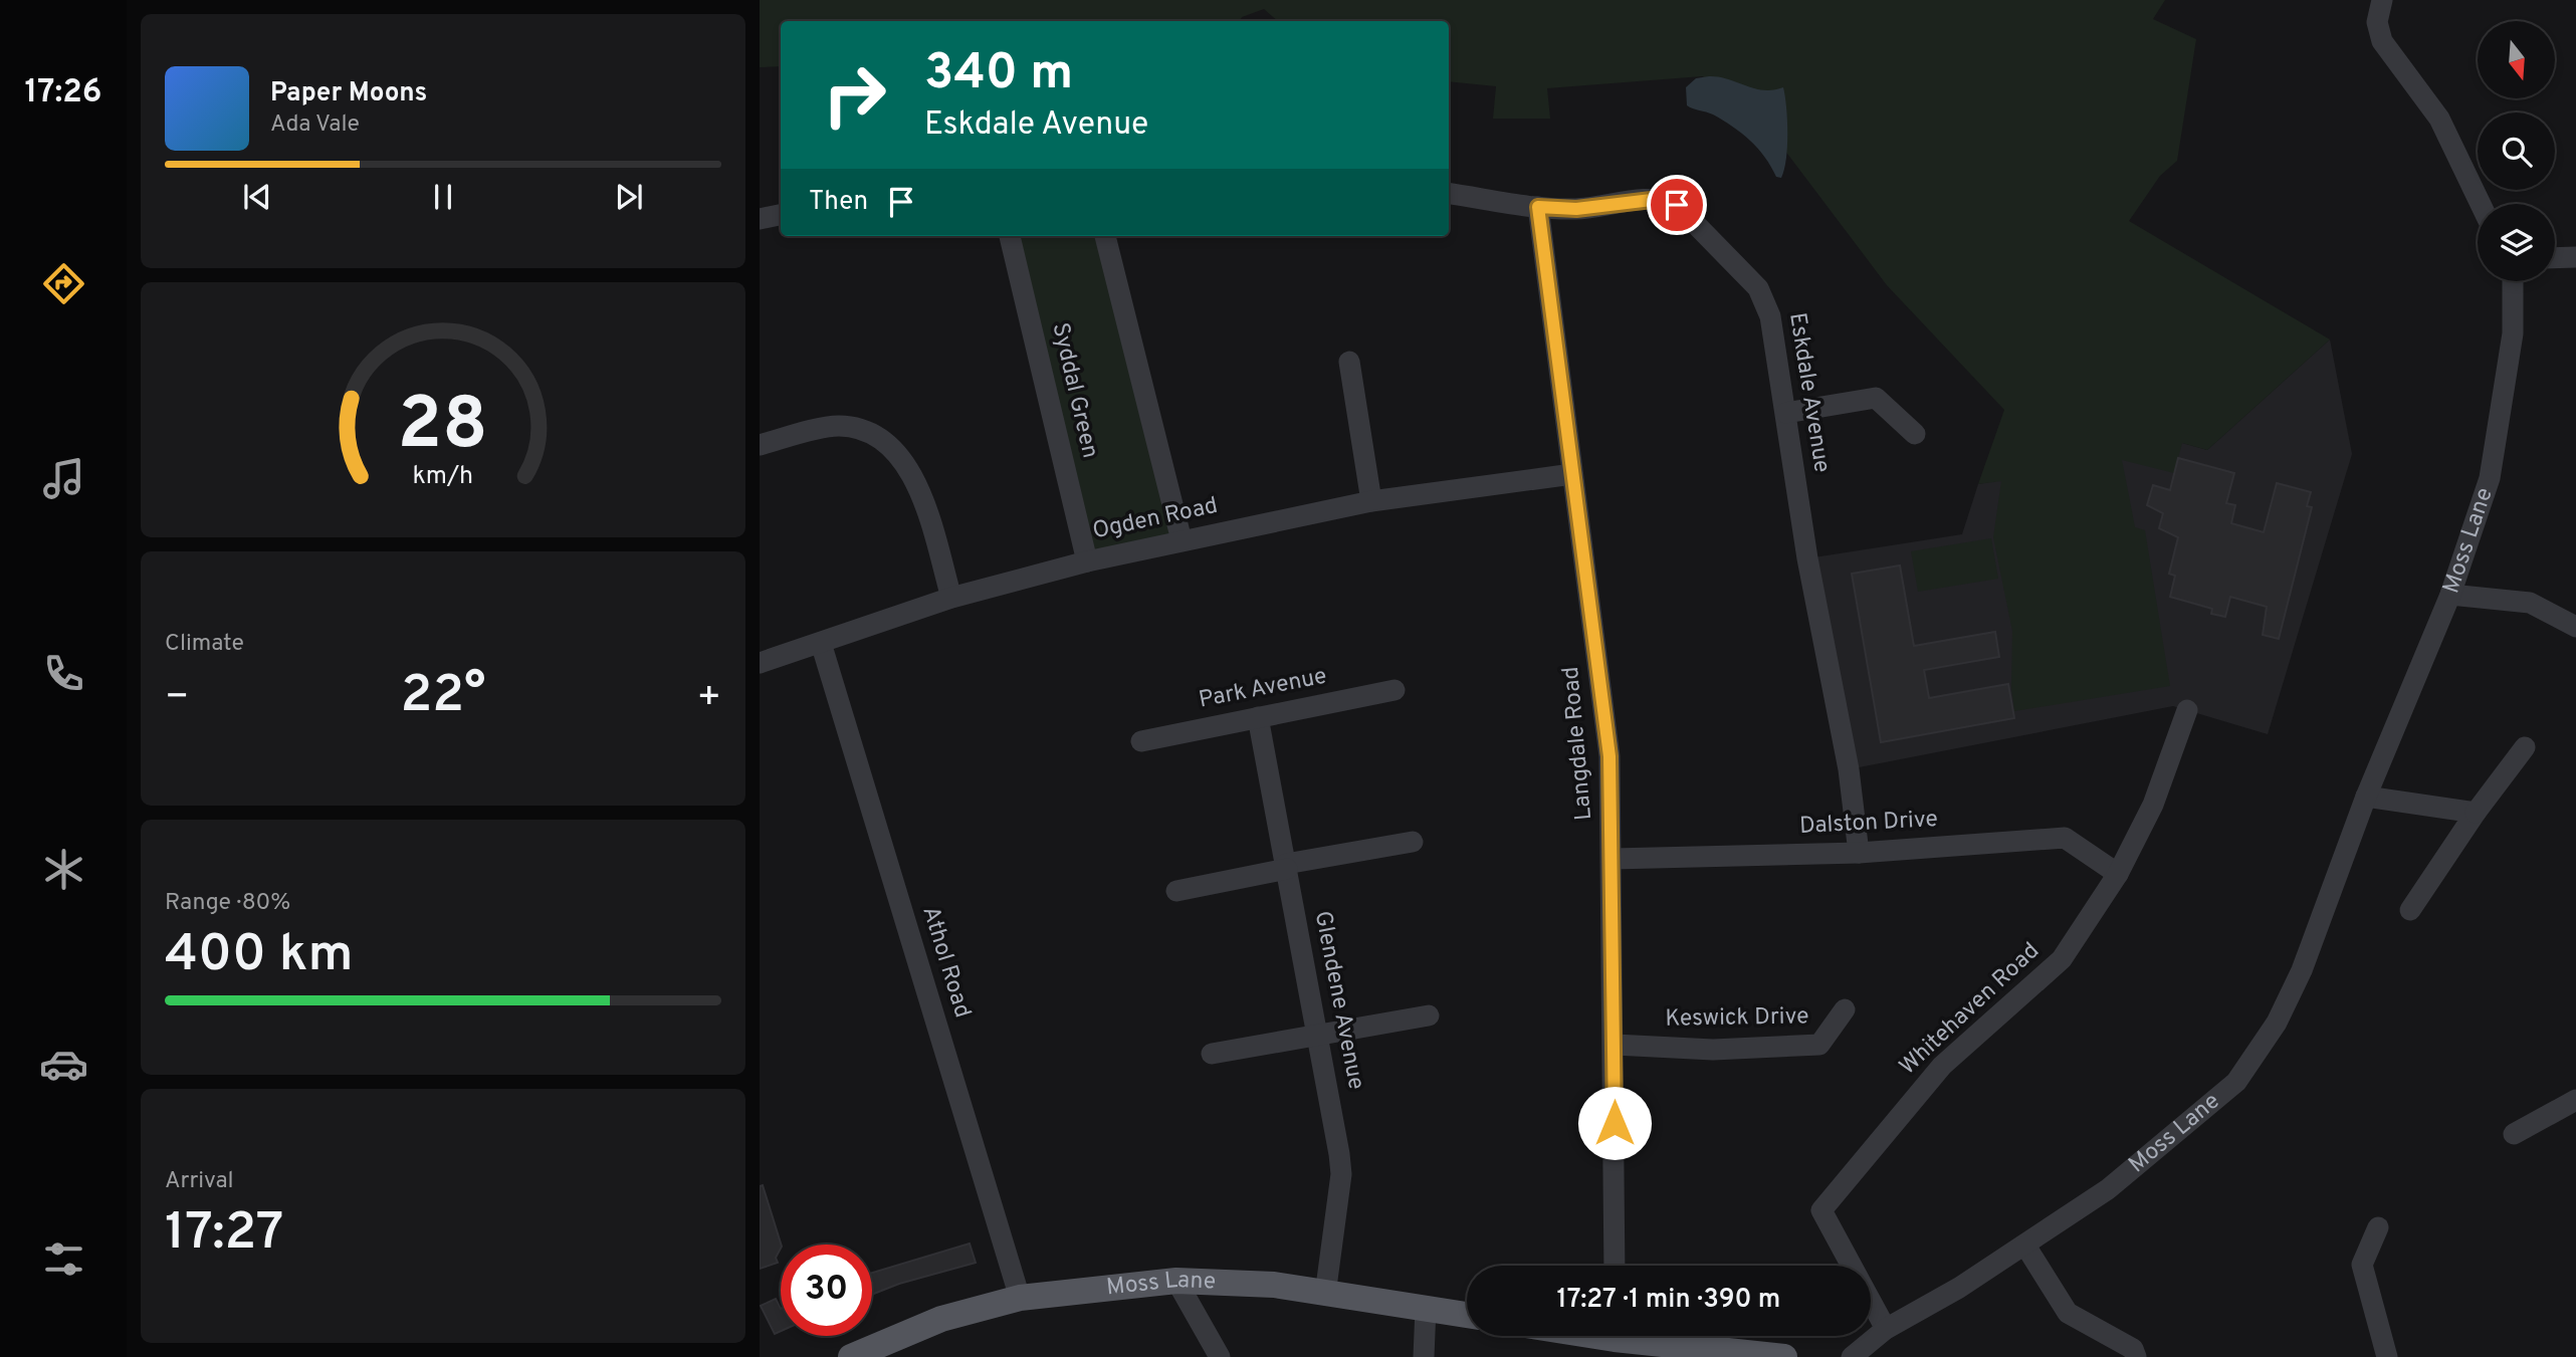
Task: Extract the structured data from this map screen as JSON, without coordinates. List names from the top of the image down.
{
  "streets": {
    "main road": ["Moss Lane"],
    "street": [
      "Syddal Green",
      "Eskdale Avenue",
      "Ogden Road",
      "Park Avenue",
      "Langdale Road",
      "Dalston Drive",
      "Athol Road",
      "Glendene Avenue",
      "Whitehaven Road",
      "Keswick Drive"
    ]
  },
  "crossings": [
    ["Syddal Green", "Ogden Road"],
    ["Eskdale Avenue", "Langdale Road"],
    ["Eskdale Avenue", "Dalston Drive"],
    ["Ogden Road", "Langdale Road"],
    ["Ogden Road", "Athol Road"],
    ["Moss Lane", "Athol Road"],
    ["Moss Lane", "Glendene Avenue"],
    ["Moss Lane", "Whitehaven Road"],
    ["Park Avenue", "Glendene Avenue"],
    ["Langdale Road", "Dalston Drive"],
    ["Langdale Road", "Keswick Drive"],
    ["Dalston Drive", "Whitehaven Road"]
  ],
  "north": "bottom",
  "page": {
    "tabs": "17:26",
    "turn": ["340 m", "Eskdale Avenue"],
    "song": ["Paper Moons", "Ada Vale"],
    "then": "Then",
    "tile": [
      "Climate",
      ["Range · 80%", "400 km"],
      ["Arrival", "17:27"]
    ],
    "heat": ["−", "22°", "+"],
    "limit": "30",
    "trip": "17:27 · 1 min · 390 m",
    "gauge": ["28", "km/h"]
  }
}
